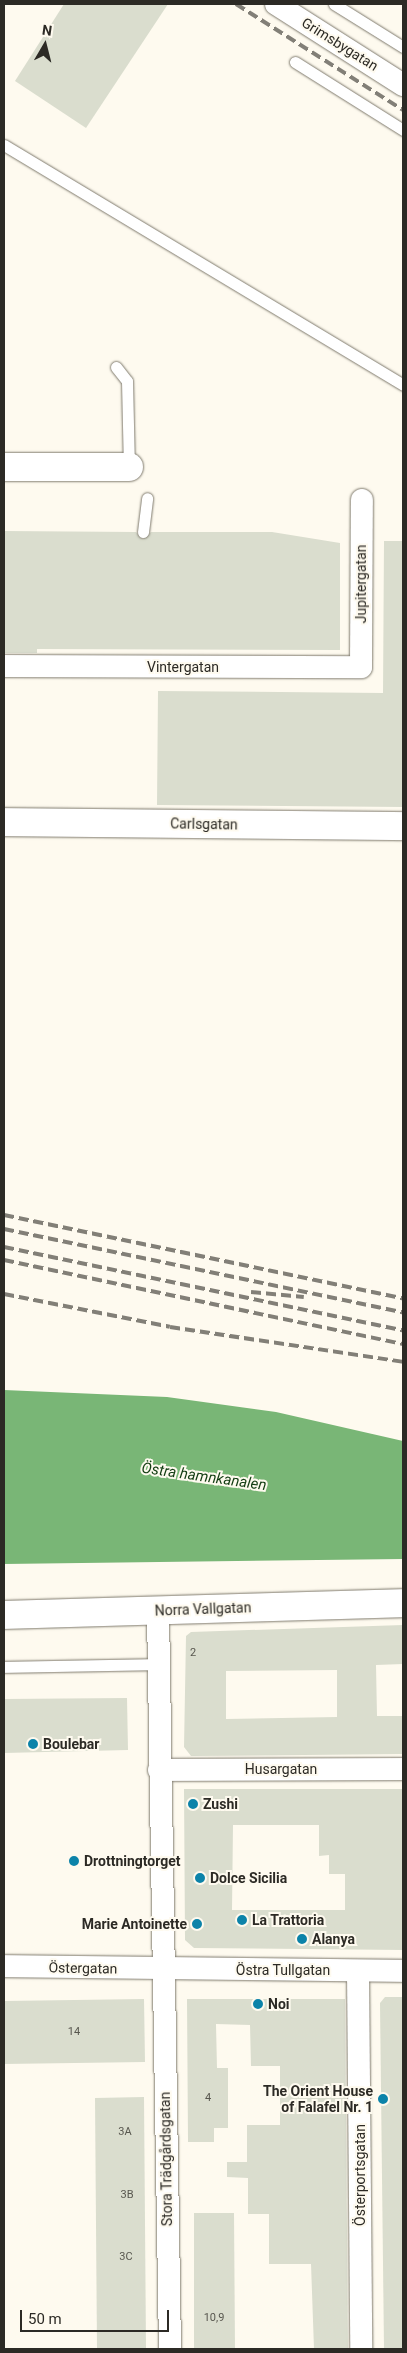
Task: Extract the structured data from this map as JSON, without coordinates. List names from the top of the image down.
{
  "streets": {
    "street": [
      "Grimsbygatan",
      "Jupitergatan",
      "Vintergatan",
      "Carlsgatan",
      "Norra Vallgatan",
      "Husargatan",
      "Östergatan",
      "Östra Tullgatan",
      "Stora Trädgårdsgatan",
      "Österportsgatan"
    ]
  },
  "crossings": [
    ["Jupitergatan", "Vintergatan"],
    ["Östergatan", "Östra Tullgatan"],
    ["Östergatan", "Stora Trädgårdsgatan"],
    ["Östra Tullgatan", "Stora Trädgårdsgatan"],
    ["Östra Tullgatan", "Österportsgatan"]
  ],
  "water": ["Östra hamnkanalen"],
  "places": [
    "Boulebar",
    "Zushi",
    "Drottningtorget",
    "Dolce Sicilia",
    "La Trattoria",
    "Marie Antoinette",
    "Alanya",
    "Noi",
    "The Orient House of Falafel Nr. 1"
  ],
  "house_numbers": [
    "2",
    "14",
    "4",
    "3A",
    "3B",
    "3C",
    "10,9"
  ],
  "scale_bar": "50 m",
  "north": "top"
}
